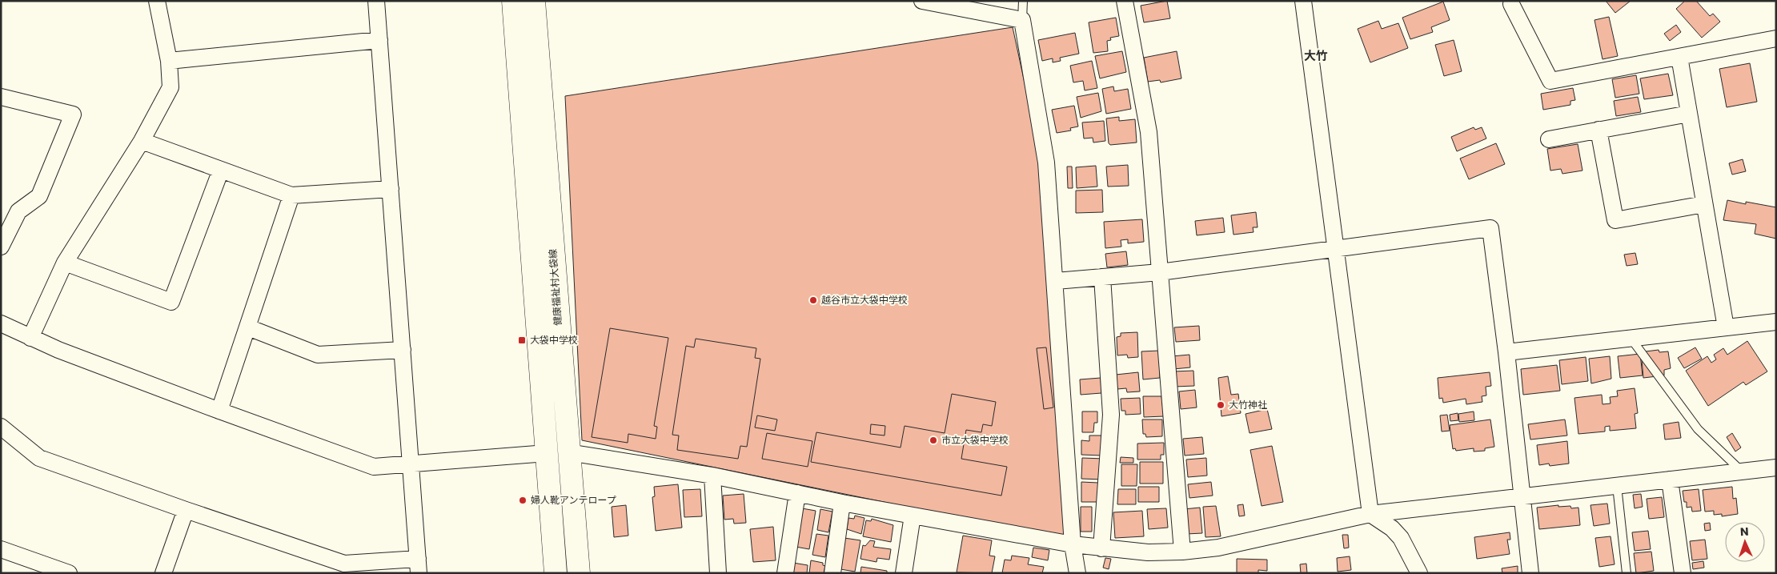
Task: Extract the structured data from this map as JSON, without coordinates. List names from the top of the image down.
{
  "streets": {
    "street": ["健康福祉村大袋線"]
  },
  "districts": ["大竹"],
  "places": {
    "other": [
      "越谷市立大袋中学校",
      "大竹神社",
      "市立大袋中学校",
      "婦人靴アンテロープ"
    ],
    "transit": ["大袋中学校"]
  },
  "north": "top"
}
